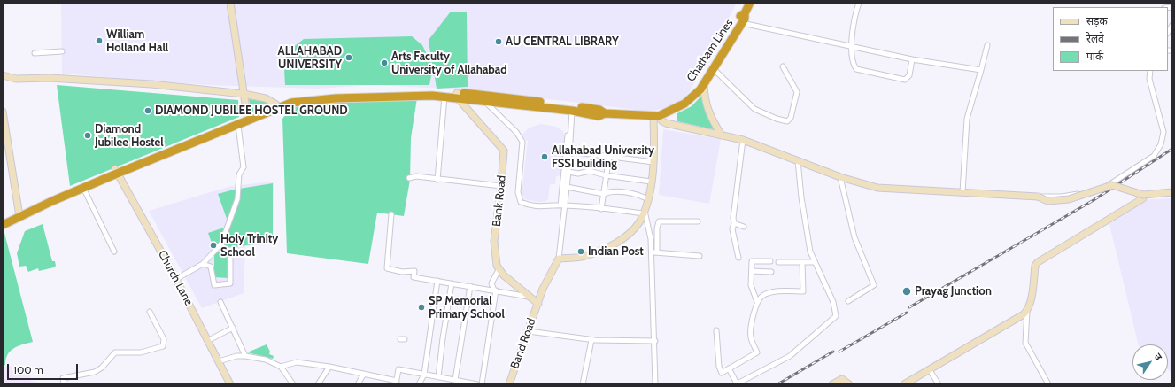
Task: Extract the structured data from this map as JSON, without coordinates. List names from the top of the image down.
{
  "streets": {
    "highway": ["Chatham Lines"],
    "street": ["Bank Road", "Church Lane", "Band Road"]
  },
  "places": [
    "William Holland Hall",
    "AU CENTRAL LIBRARY",
    "ALLAHABAD UNIVERSITY",
    "Arts Faculty University of Allahabad",
    "DIAMOND JUBILEE HOSTEL GROUND",
    "Diamond Jubilee Hostel",
    "Allahabad University FSSI building",
    "Holy Trinity School",
    "Indian Post",
    "Prayag Junction",
    "SP Memorial Primary School"
  ],
  "legend": ["सड़क", "रेलवे", "पार्क"],
  "scale_bar": "100 m",
  "north": "top right"
}
